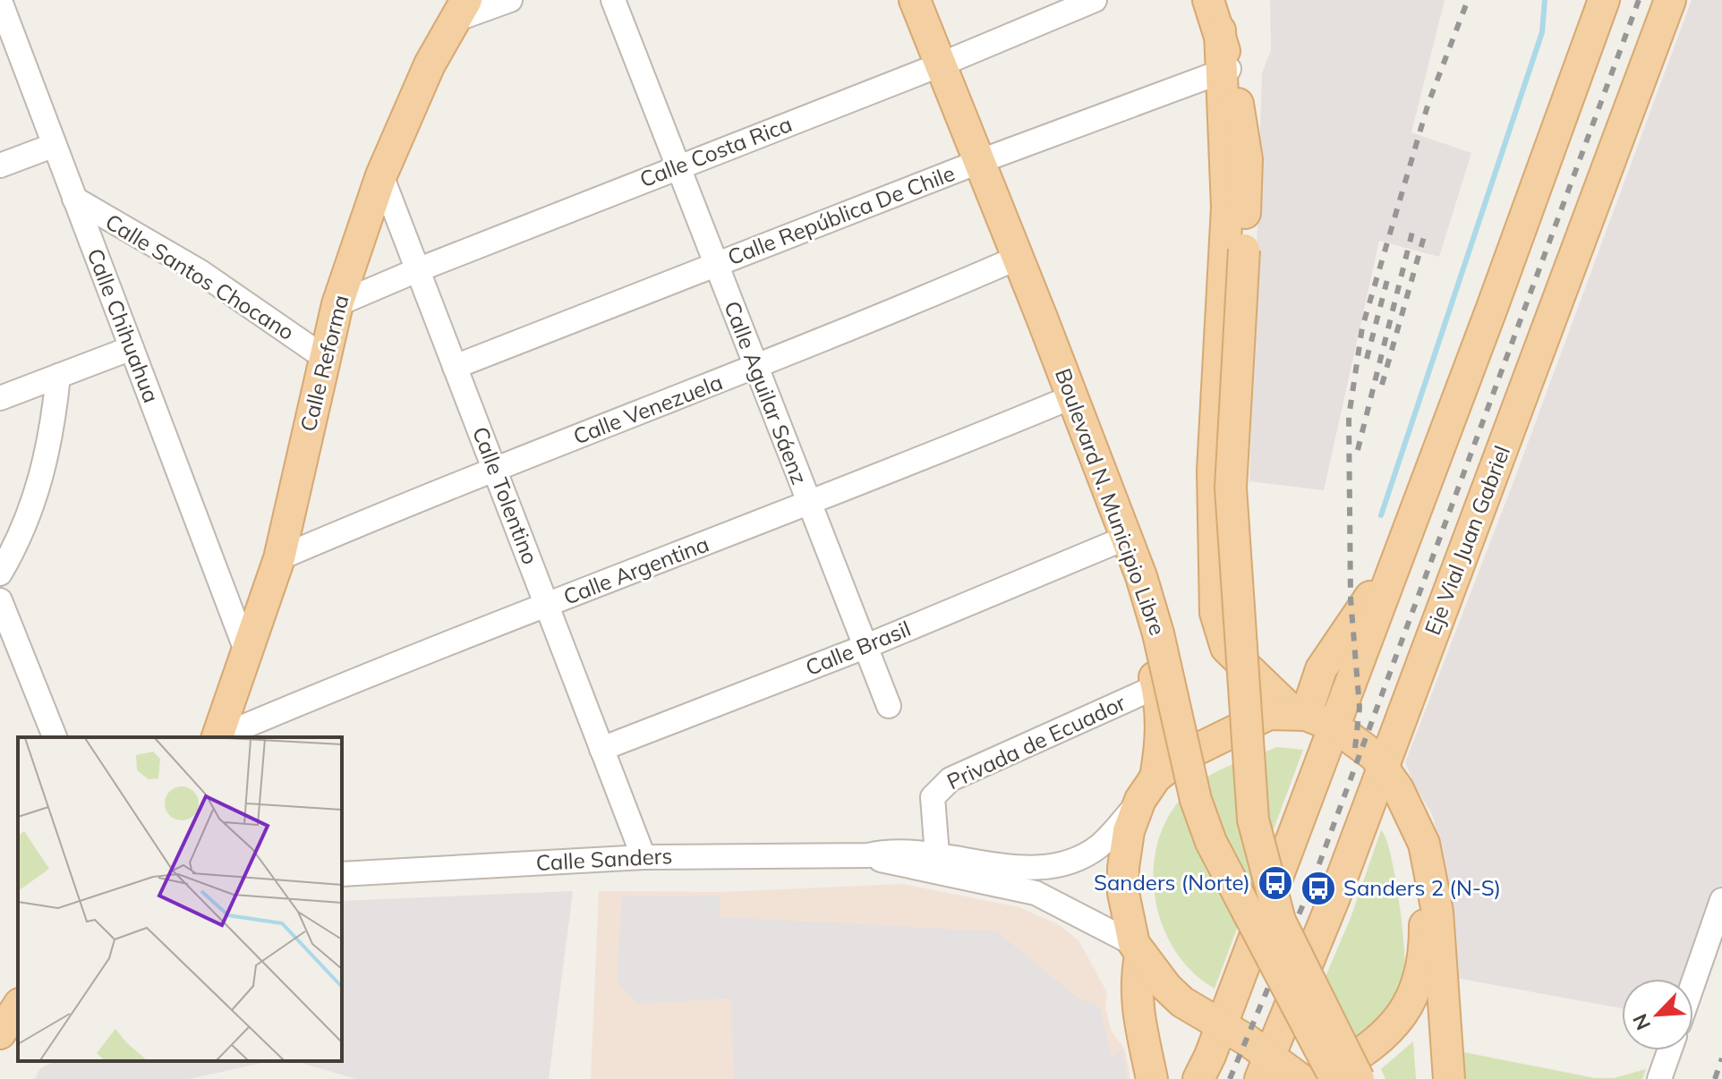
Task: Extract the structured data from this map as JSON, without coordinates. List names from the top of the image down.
{
  "streets": {
    "main road": ["Calle Reforma", "Boulevard N. Municipio Libre", "Eje Vial Juan Gabriel"],
    "street": [
      "Calle Costa Rica",
      "Calle República De Chile",
      "Calle Santos Chocano",
      "Calle Chihuahua",
      "Calle Aguilar Sáenz",
      "Calle Venezuela",
      "Calle Tolentino",
      "Calle Argentina",
      "Calle Brasil",
      "Privada de Ecuador",
      "Calle Sanders"
    ]
  },
  "crossings": [
    ["Calle Costa Rica", "Calle Reforma"],
    ["Calle Costa Rica", "Calle Aguilar Sáenz"],
    ["Calle Costa Rica", "Calle Tolentino"],
    ["Calle Costa Rica", "Boulevard N. Municipio Libre"],
    ["Calle República De Chile", "Calle Aguilar Sáenz"],
    ["Calle República De Chile", "Calle Tolentino"],
    ["Calle República De Chile", "Boulevard N. Municipio Libre"],
    ["Calle Santos Chocano", "Calle Chihuahua"],
    ["Calle Santos Chocano", "Calle Reforma"],
    ["Calle Chihuahua", "Calle Reforma"],
    ["Calle Reforma", "Calle Venezuela"],
    ["Calle Reforma", "Calle Tolentino"],
    ["Calle Aguilar Sáenz", "Calle Venezuela"],
    ["Calle Aguilar Sáenz", "Calle Argentina"],
    ["Calle Aguilar Sáenz", "Calle Brasil"],
    ["Calle Venezuela", "Calle Tolentino"],
    ["Calle Venezuela", "Boulevard N. Municipio Libre"],
    ["Calle Tolentino", "Calle Argentina"],
    ["Calle Tolentino", "Calle Brasil"],
    ["Calle Tolentino", "Calle Sanders"],
    ["Privada de Ecuador", "Calle Sanders"]
  ],
  "places": {
    "bus stop": ["Sanders (Norte)", "Sanders 2 (N-S)"]
  },
  "north": "bottom left"
}
